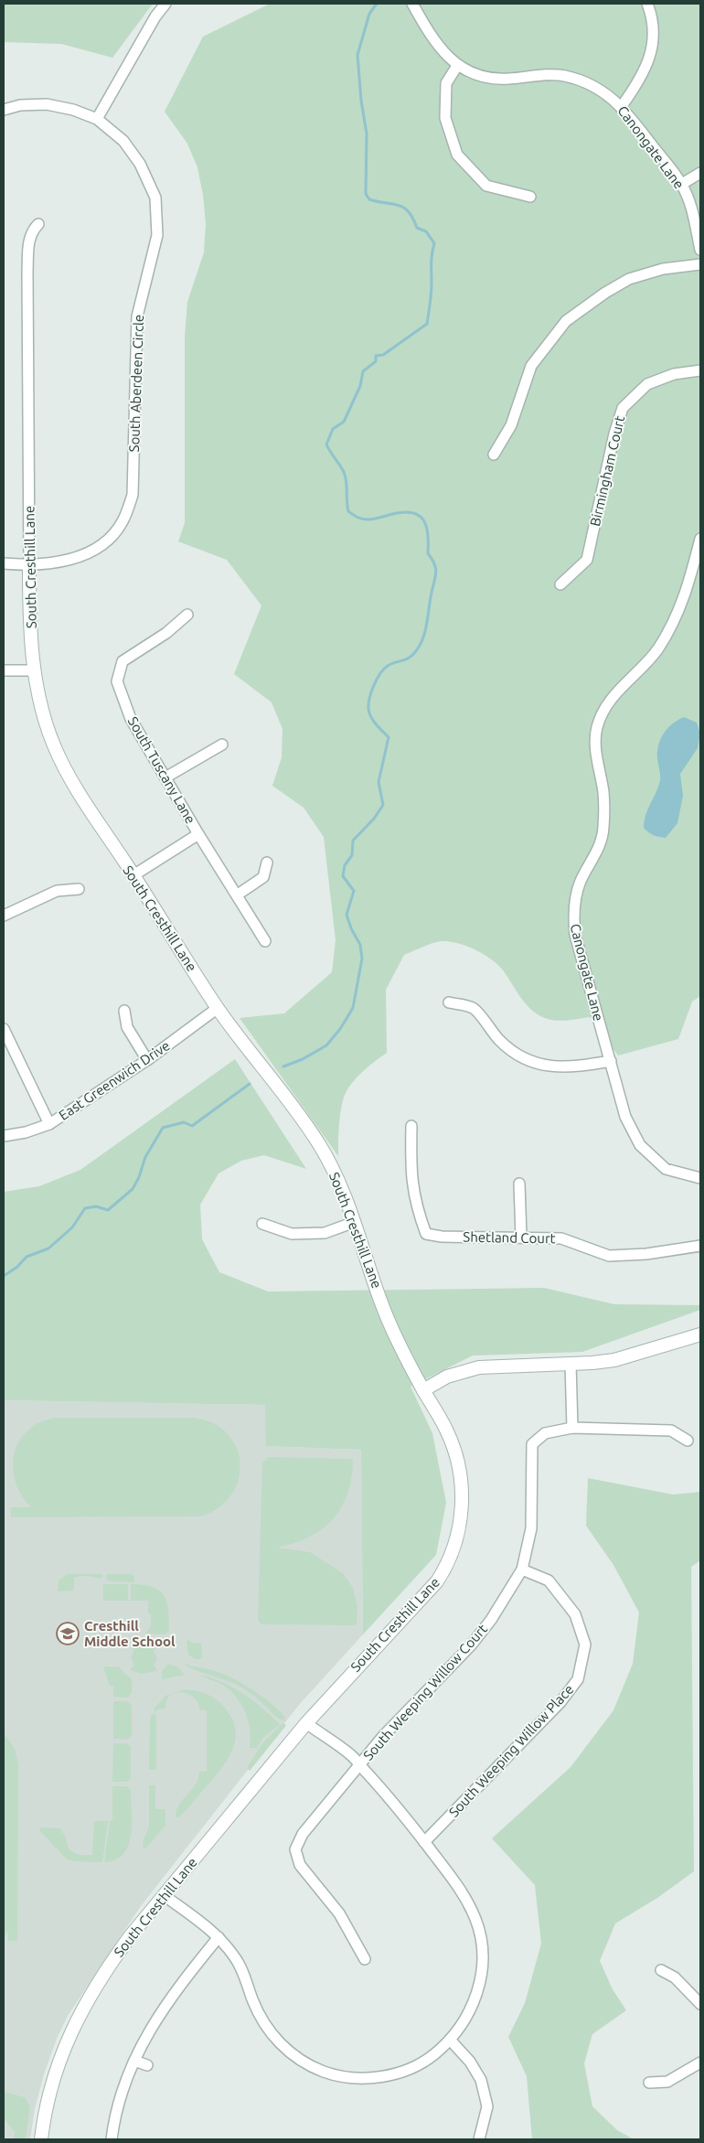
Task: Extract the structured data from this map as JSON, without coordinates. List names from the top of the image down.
{
  "streets": {
    "street": [
      "Canongate Lane",
      "South Aberdeen Circle",
      "Birmingham Court",
      "South Cresthill Lane",
      "South Tuscany Lane",
      "East Greenwich Drive",
      "Shetland Court",
      "South Weeping Willow Court",
      "South Weeping Willow Place"
    ]
  },
  "crossings": [
    ["South Aberdeen Circle", "South Cresthill Lane"],
    ["South Cresthill Lane", "East Greenwich Drive"],
    ["South Weeping Willow Court", "South Weeping Willow Place"]
  ],
  "places": {
    "school or university": ["Cresthill Middle School"]
  }
}
